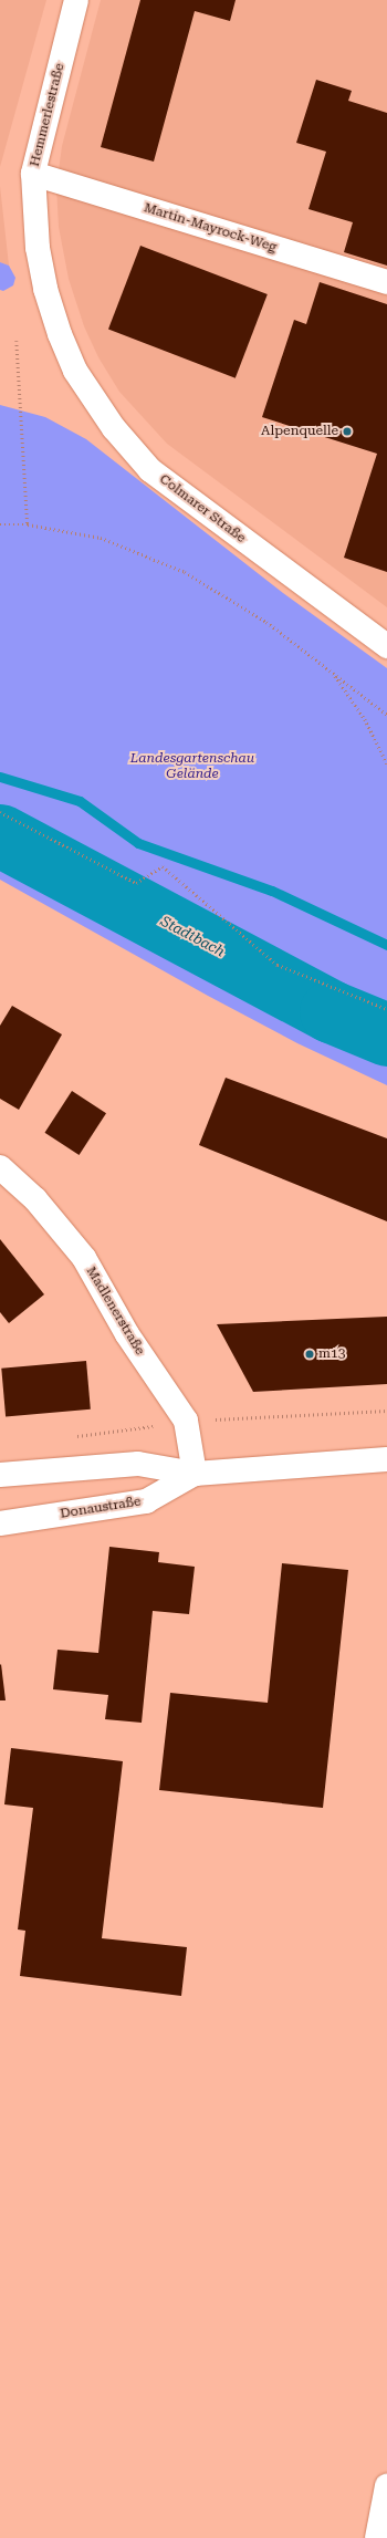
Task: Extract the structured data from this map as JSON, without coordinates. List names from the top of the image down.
{
  "streets": {
    "street": [
      "Hemmerlestraße",
      "Martin-Mayrock-Weg",
      "Colmarer Straße",
      "Madlenerstraße",
      "Donaustraße"
    ]
  },
  "crossings": [
    ["Hemmerlestraße", "Martin-Mayrock-Weg"],
    ["Hemmerlestraße", "Colmarer Straße"],
    ["Madlenerstraße", "Donaustraße"]
  ],
  "water": ["Stadtbach"],
  "parks": ["Landesgartenschau Gelände"],
  "places": ["Alpenquelle", "m13"]
}
